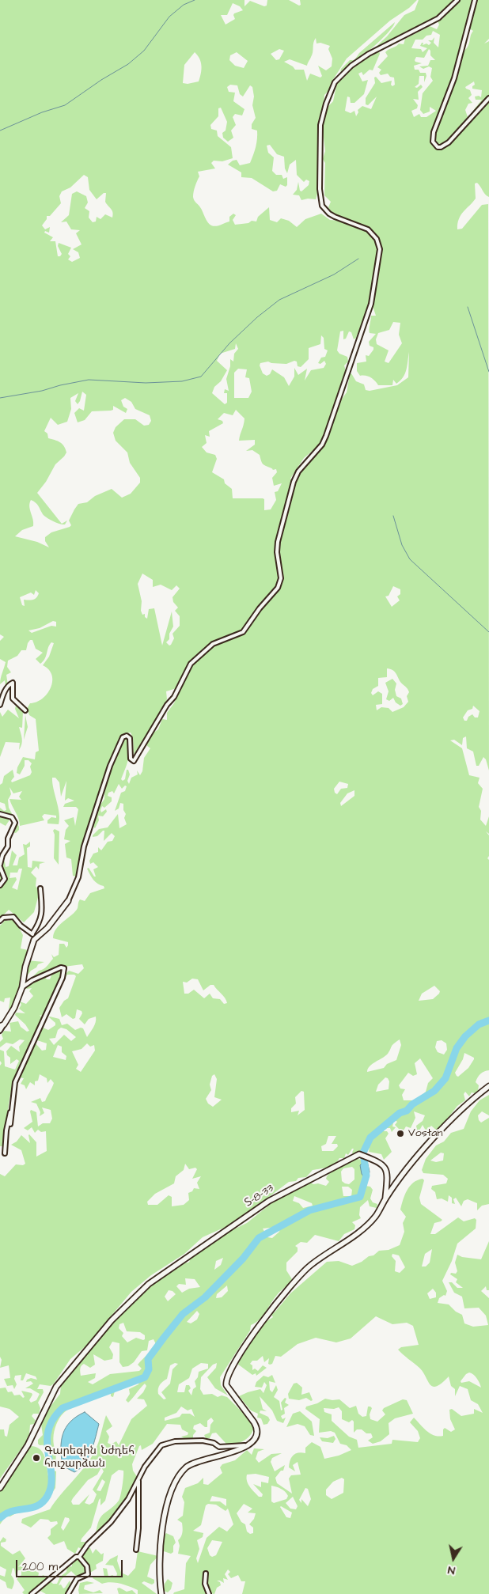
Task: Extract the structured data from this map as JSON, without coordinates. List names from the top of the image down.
{
  "streets": {
    "street": ["Տ-8-33"]
  },
  "places": ["Vostan", "Գարեգին Նժդեհ հուշարձան"],
  "scale_bar": "200 m",
  "north": "bottom"
}
